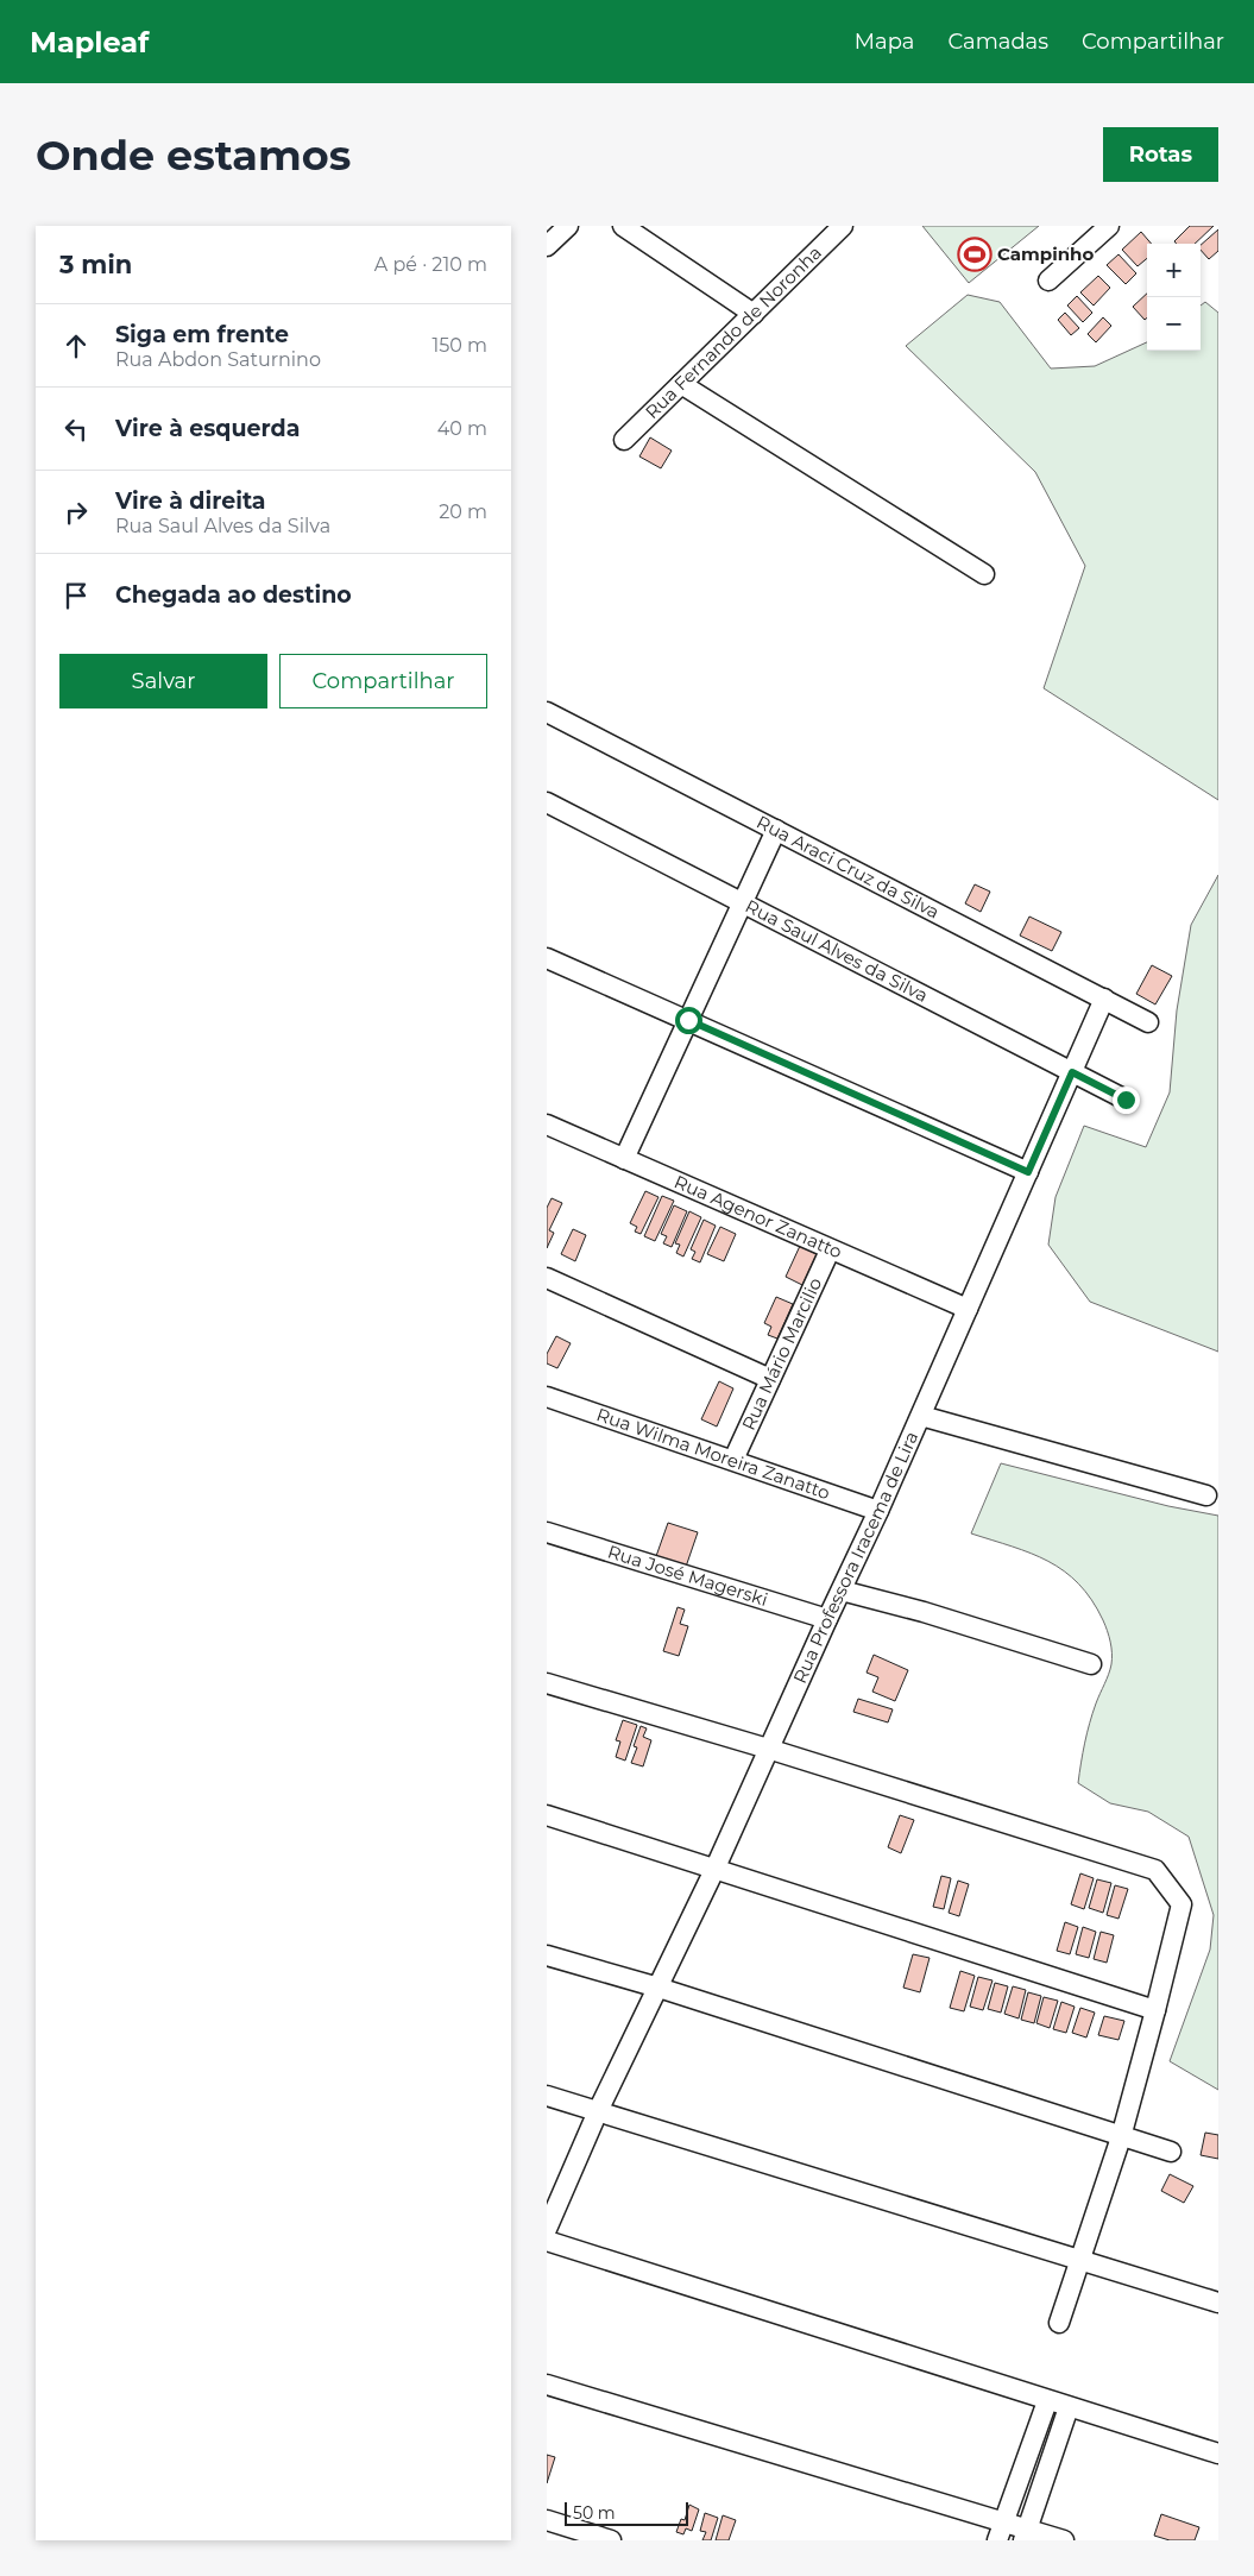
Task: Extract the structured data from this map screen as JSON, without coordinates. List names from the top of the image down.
{
  "streets": {
    "street": [
      "Rua Fernando de Noronha",
      "Rua Araci Cruz da Silva",
      "Rua Saul Alves da Silva",
      "Rua Agenor Zanatto",
      "Rua Mário Marcilio",
      "Rua Wilma Moreira Zanatto",
      "Rua Professora Iracema de Lira",
      "Rua José Magerski"
    ]
  },
  "crossings": [
    ["Rua Araci Cruz da Silva", "Rua Professora Iracema de Lira"],
    ["Rua Saul Alves da Silva", "Rua Professora Iracema de Lira"],
    ["Rua Agenor Zanatto", "Rua Mário Marcilio"],
    ["Rua Agenor Zanatto", "Rua Professora Iracema de Lira"],
    ["Rua Mário Marcilio", "Rua Wilma Moreira Zanatto"],
    ["Rua Wilma Moreira Zanatto", "Rua Professora Iracema de Lira"],
    ["Rua Professora Iracema de Lira", "Rua José Magerski"]
  ],
  "places": {
    "sports": ["Campinho"]
  },
  "scale_bar": "50 m",
  "page": {
    "header": "Mapleaf",
    "nav": ["Mapa", "Camadas", "Compartilhar"],
    "buttons": [
      "Rotas",
      ["Salvar", "Compartilhar"]
    ],
    "title": "Onde estamos",
    "heading": ["3 min", "A pé · 210 m"],
    "map_buttons": ["+", "−"],
    "list": [
      ["Siga em frente", "Rua Abdon Saturnino", "150 m"],
      ["Vire à esquerda", "40 m"],
      ["Vire à direita", "Rua Saul Alves da Silva", "20 m"],
      "Chegada ao destino"
    ],
    "scale": "50 m"
  }
}
